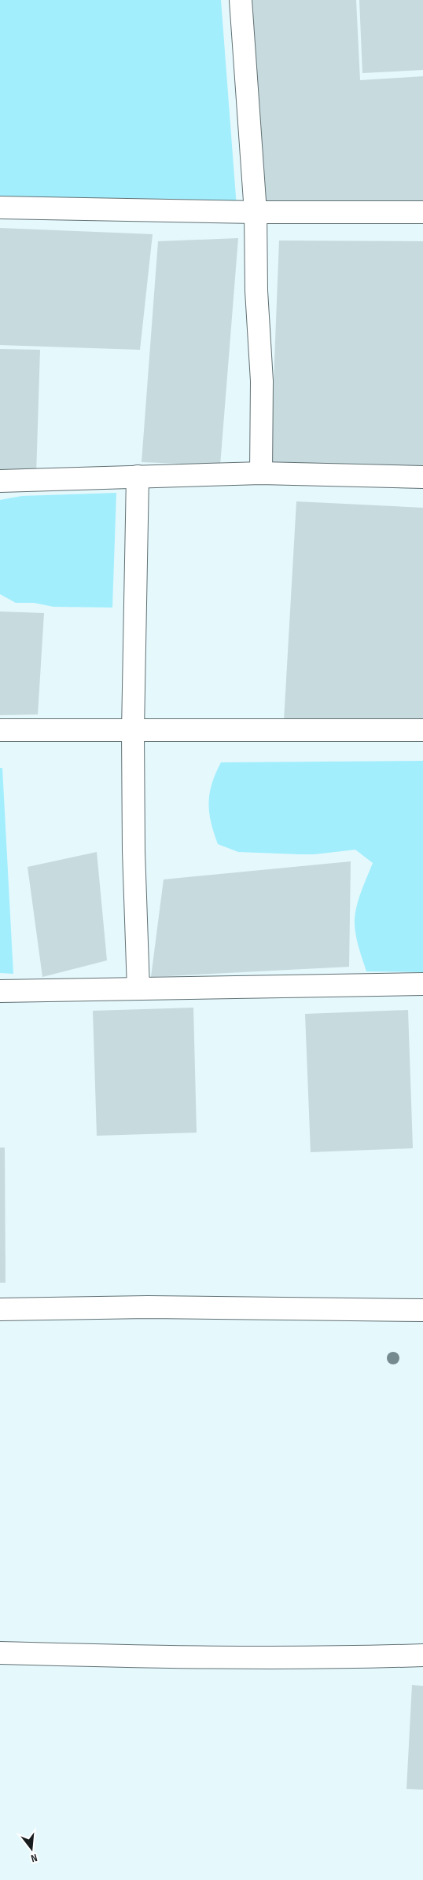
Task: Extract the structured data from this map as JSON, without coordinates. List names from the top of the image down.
{
  "north": "bottom"
}
